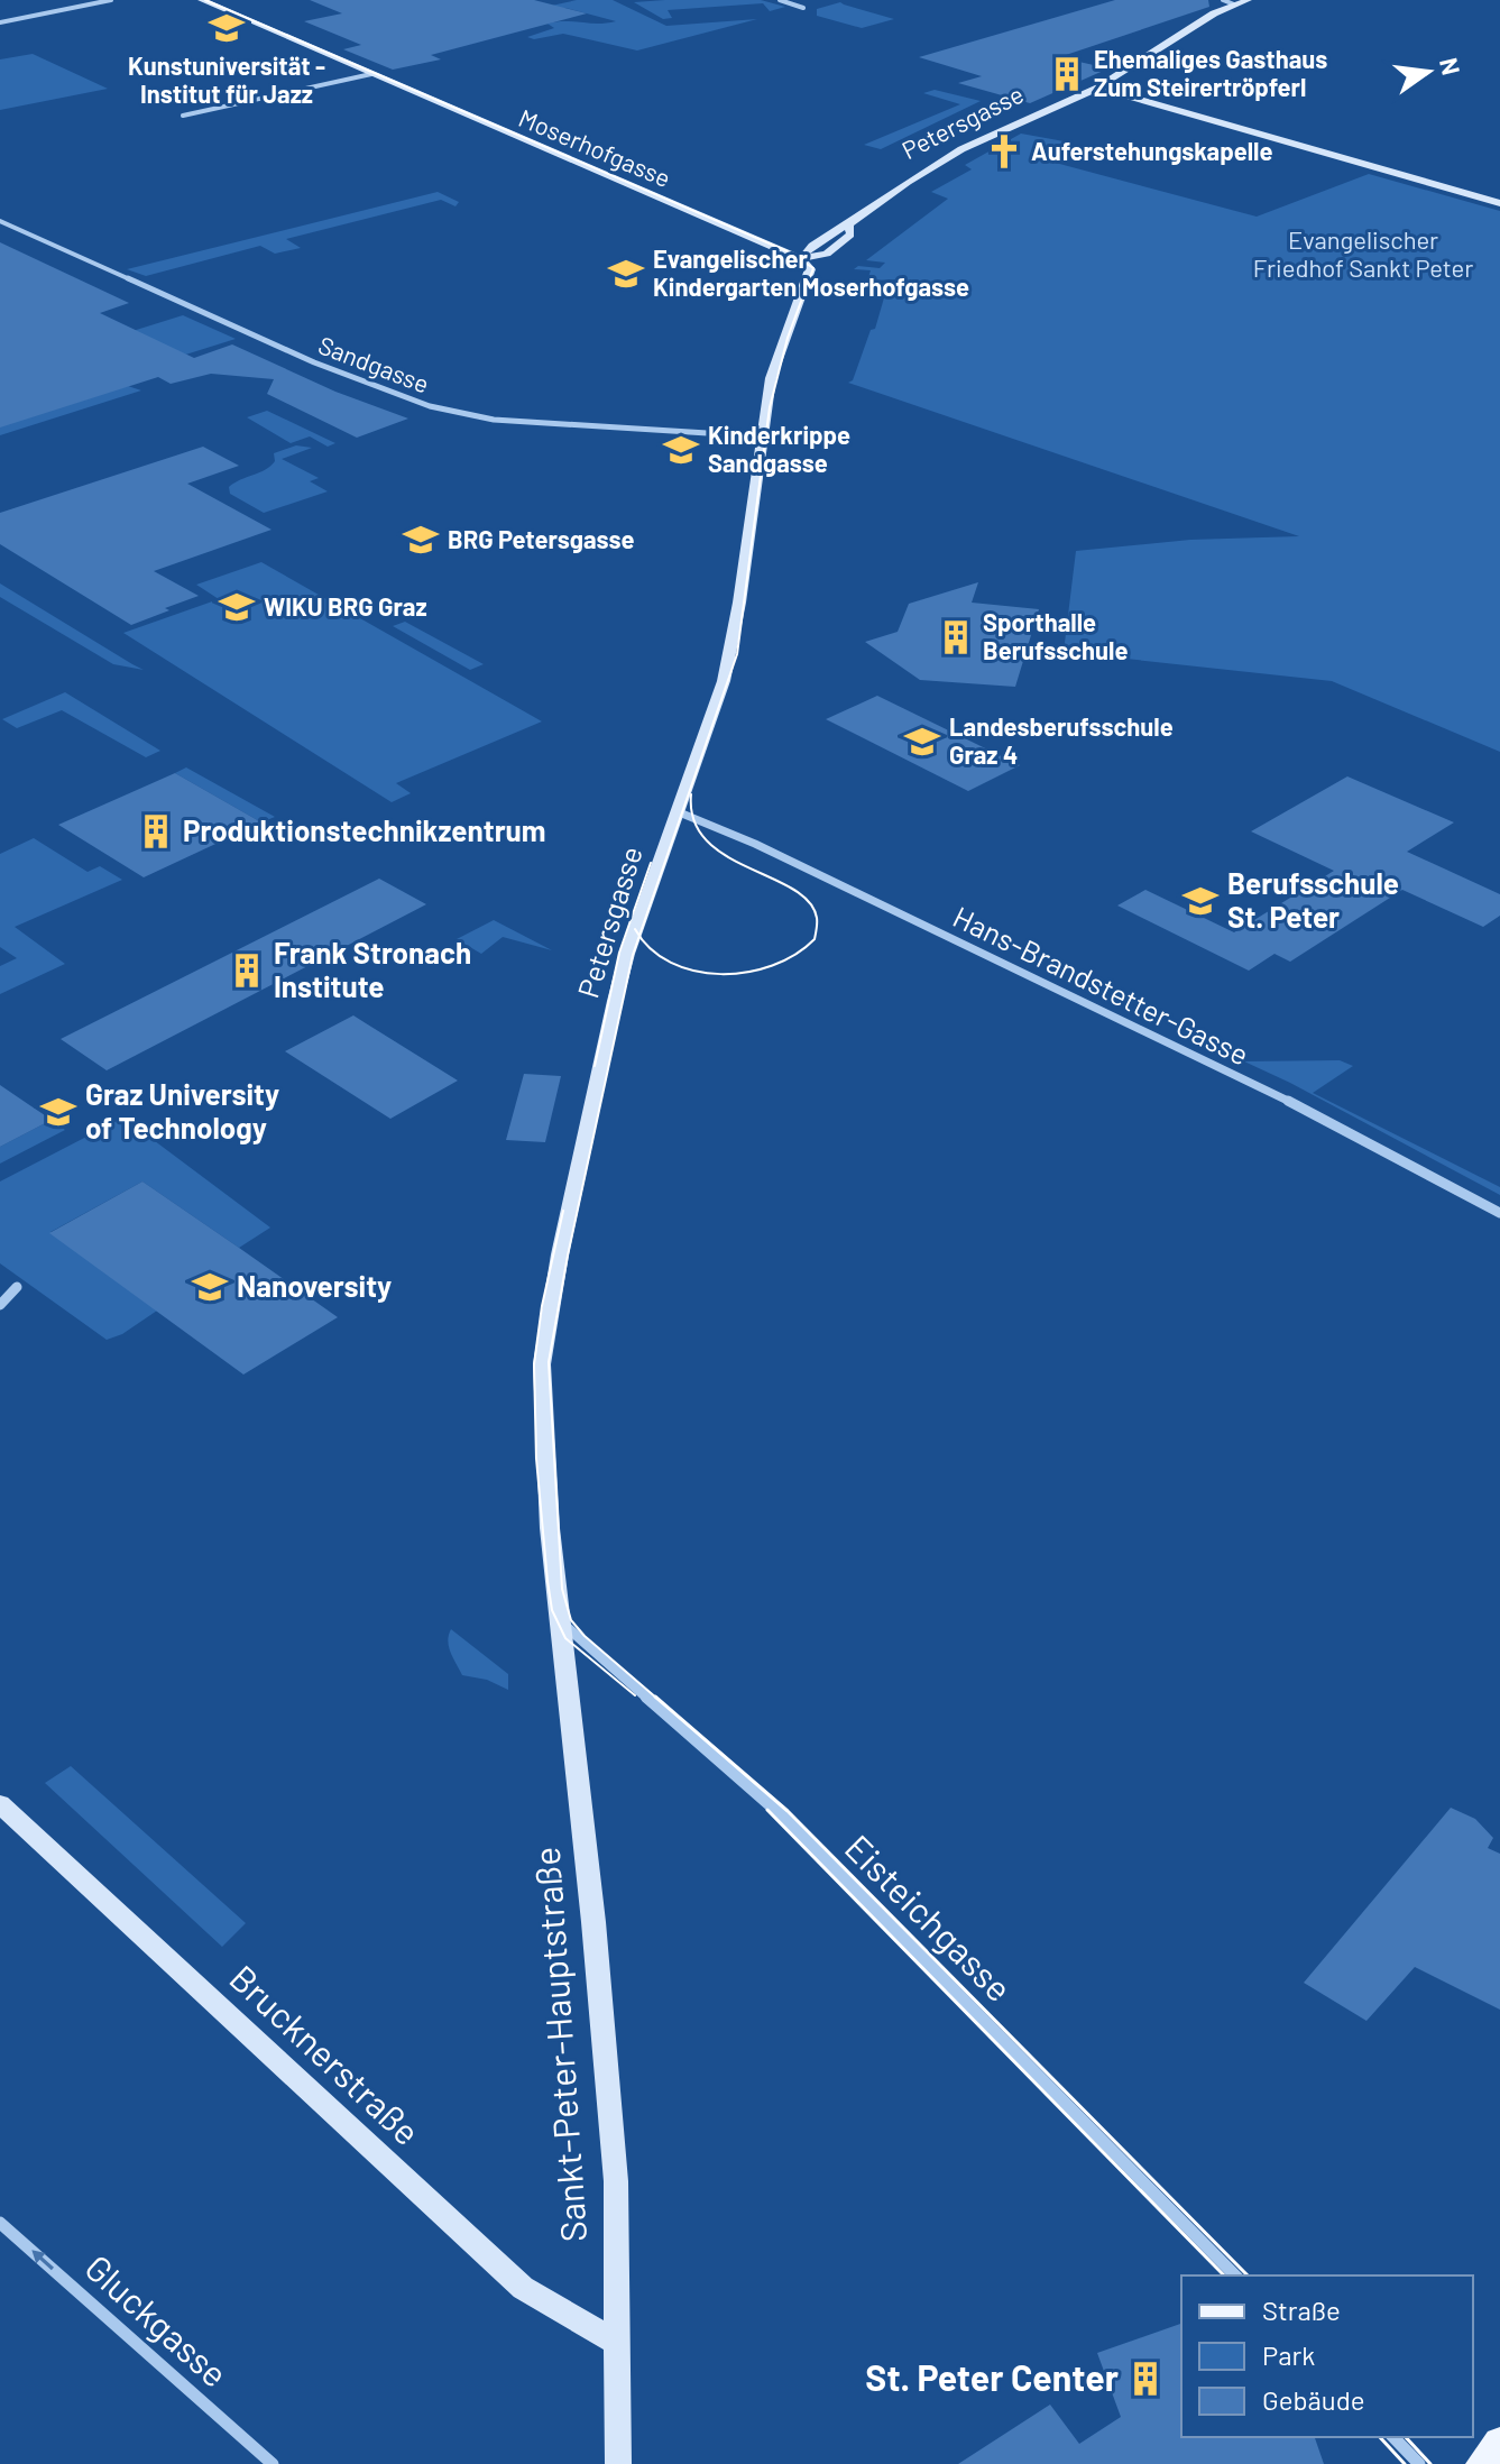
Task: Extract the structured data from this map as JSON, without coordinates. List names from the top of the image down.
{
  "streets": {
    "main road": [
      "Petersgasse",
      "Moserhofgasse",
      "Sankt-Peter-Hauptstraße",
      "Brucknerstraße"
    ],
    "street": [
      "Sandgasse",
      "Hans-Brandstetter-Gasse",
      "Eisteichgasse",
      "Gluckgasse"
    ]
  },
  "crossings": [
    ["Petersgasse", "Moserhofgasse"],
    ["Petersgasse", "Sandgasse"],
    ["Petersgasse", "Hans-Brandstetter-Gasse"],
    ["Petersgasse", "Eisteichgasse"],
    ["Petersgasse", "Sankt-Peter-Hauptstraße"],
    ["Eisteichgasse", "Sankt-Peter-Hauptstraße"],
    ["Sankt-Peter-Hauptstraße", "Brucknerstraße"]
  ],
  "one_way": ["Gluckgasse"],
  "parks": ["Evangelischer Friedhof Sankt Peter"],
  "places": {
    "school or university": [
      "Kunstuniversität - Institut für Jazz",
      "Evangelischer Kindergarten Moserhofgasse",
      "Kinderkrippe Sandgasse",
      "BRG Petersgasse",
      "WIKU BRG Graz",
      "Landesberufsschule Graz 4",
      "Berufsschule St. Peter",
      "Graz University of Technology",
      "Nanoversity"
    ],
    "building": [
      "Ehemaliges Gasthaus Zum Steirertröpferl",
      "Sporthalle Berufsschule",
      "Produktionstechnikzentrum",
      "Frank Stronach Institute",
      "St. Peter Center"
    ],
    "church": ["Auferstehungskapelle"]
  },
  "legend": ["Straße", "Park", "Gebäude"],
  "north": "right"
}
